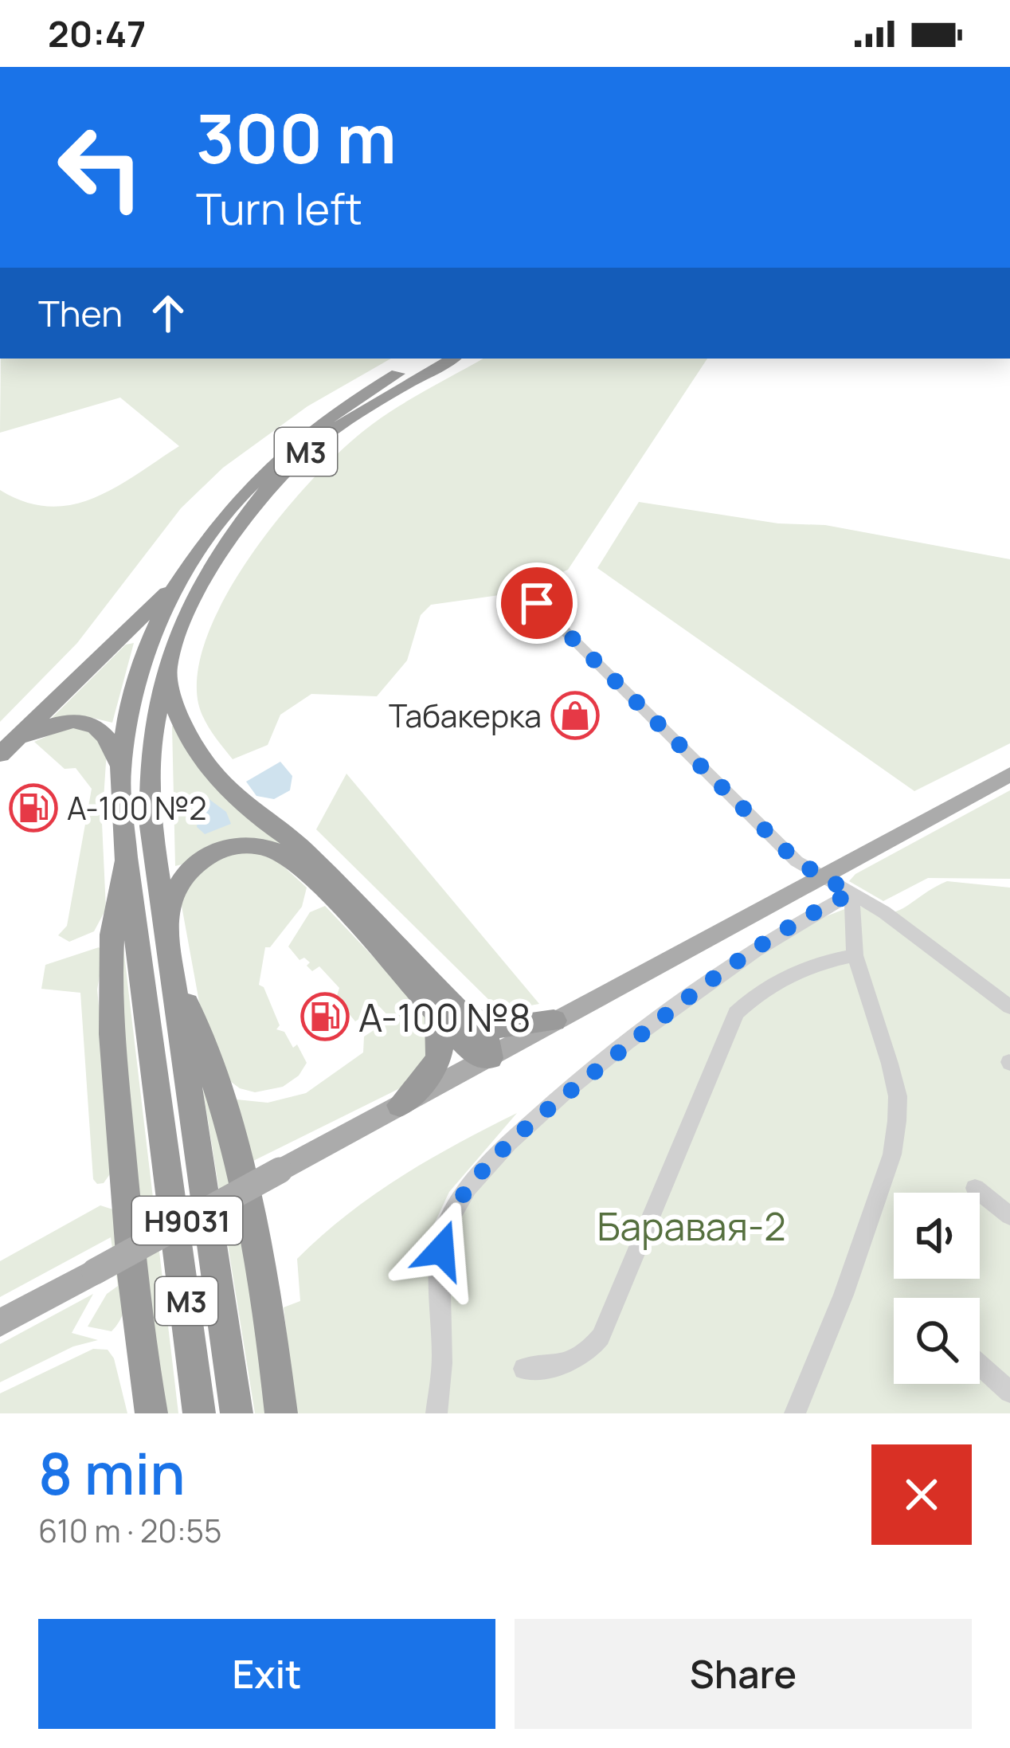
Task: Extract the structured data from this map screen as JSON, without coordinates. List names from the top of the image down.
{
  "streets": {
    "highway": ["М3"],
    "main road": ["Н9031"]
  },
  "parks": ["Баравая-2"],
  "places": {
    "shop": ["Табакерка"],
    "fuel station": ["А-100 №2", "A-100 №8"]
  },
  "page": {
    "status": "20:47",
    "turn": ["300 m", "Turn left"],
    "then": "Then",
    "heading": ["8 min", "610 m · 20:55"],
    "buttons": ["Exit", "Share"]
  }
}
